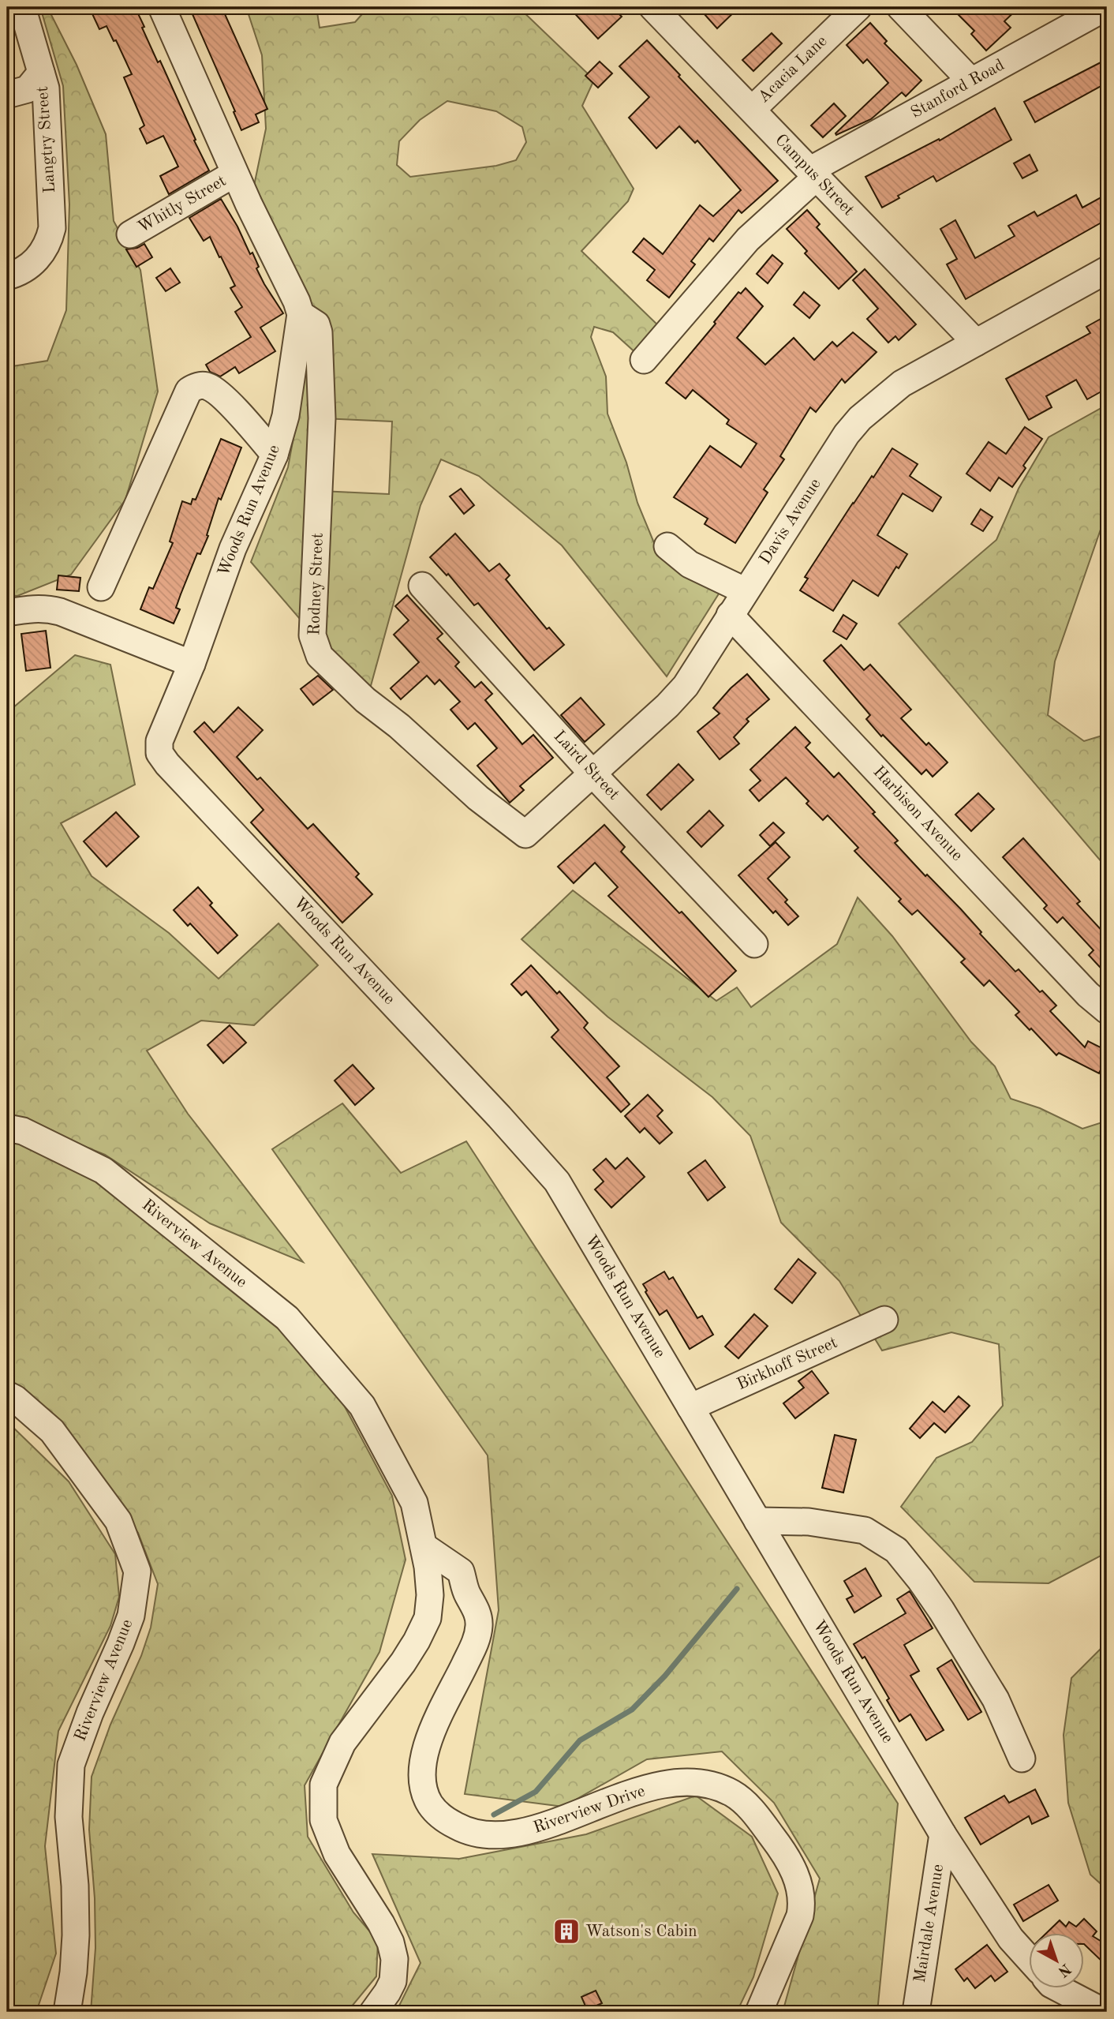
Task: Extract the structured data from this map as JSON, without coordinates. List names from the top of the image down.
{
  "streets": {
    "street": [
      "Acacia Lane",
      "Stanford Road",
      "Langtry Street",
      "Campus Street",
      "Whitly Street",
      "Woods Run Avenue",
      "Davis Avenue",
      "Rodney Street",
      "Laird Street",
      "Harbison Avenue",
      "Riverview Avenue",
      "Birkhoff Street",
      "Riverview Drive",
      "Mairdale Avenue"
    ]
  },
  "crossings": [
    ["Acacia Lane", "Campus Street"],
    ["Stanford Road", "Campus Street"],
    ["Campus Street", "Davis Avenue"],
    ["Woods Run Avenue", "Rodney Street"],
    ["Woods Run Avenue", "Birkhoff Street"],
    ["Woods Run Avenue", "Mairdale Avenue"],
    ["Davis Avenue", "Rodney Street"],
    ["Davis Avenue", "Laird Street"],
    ["Davis Avenue", "Harbison Avenue"]
  ],
  "places": {
    "building": ["Watson's Cabin"]
  },
  "north": "bottom right"
}
